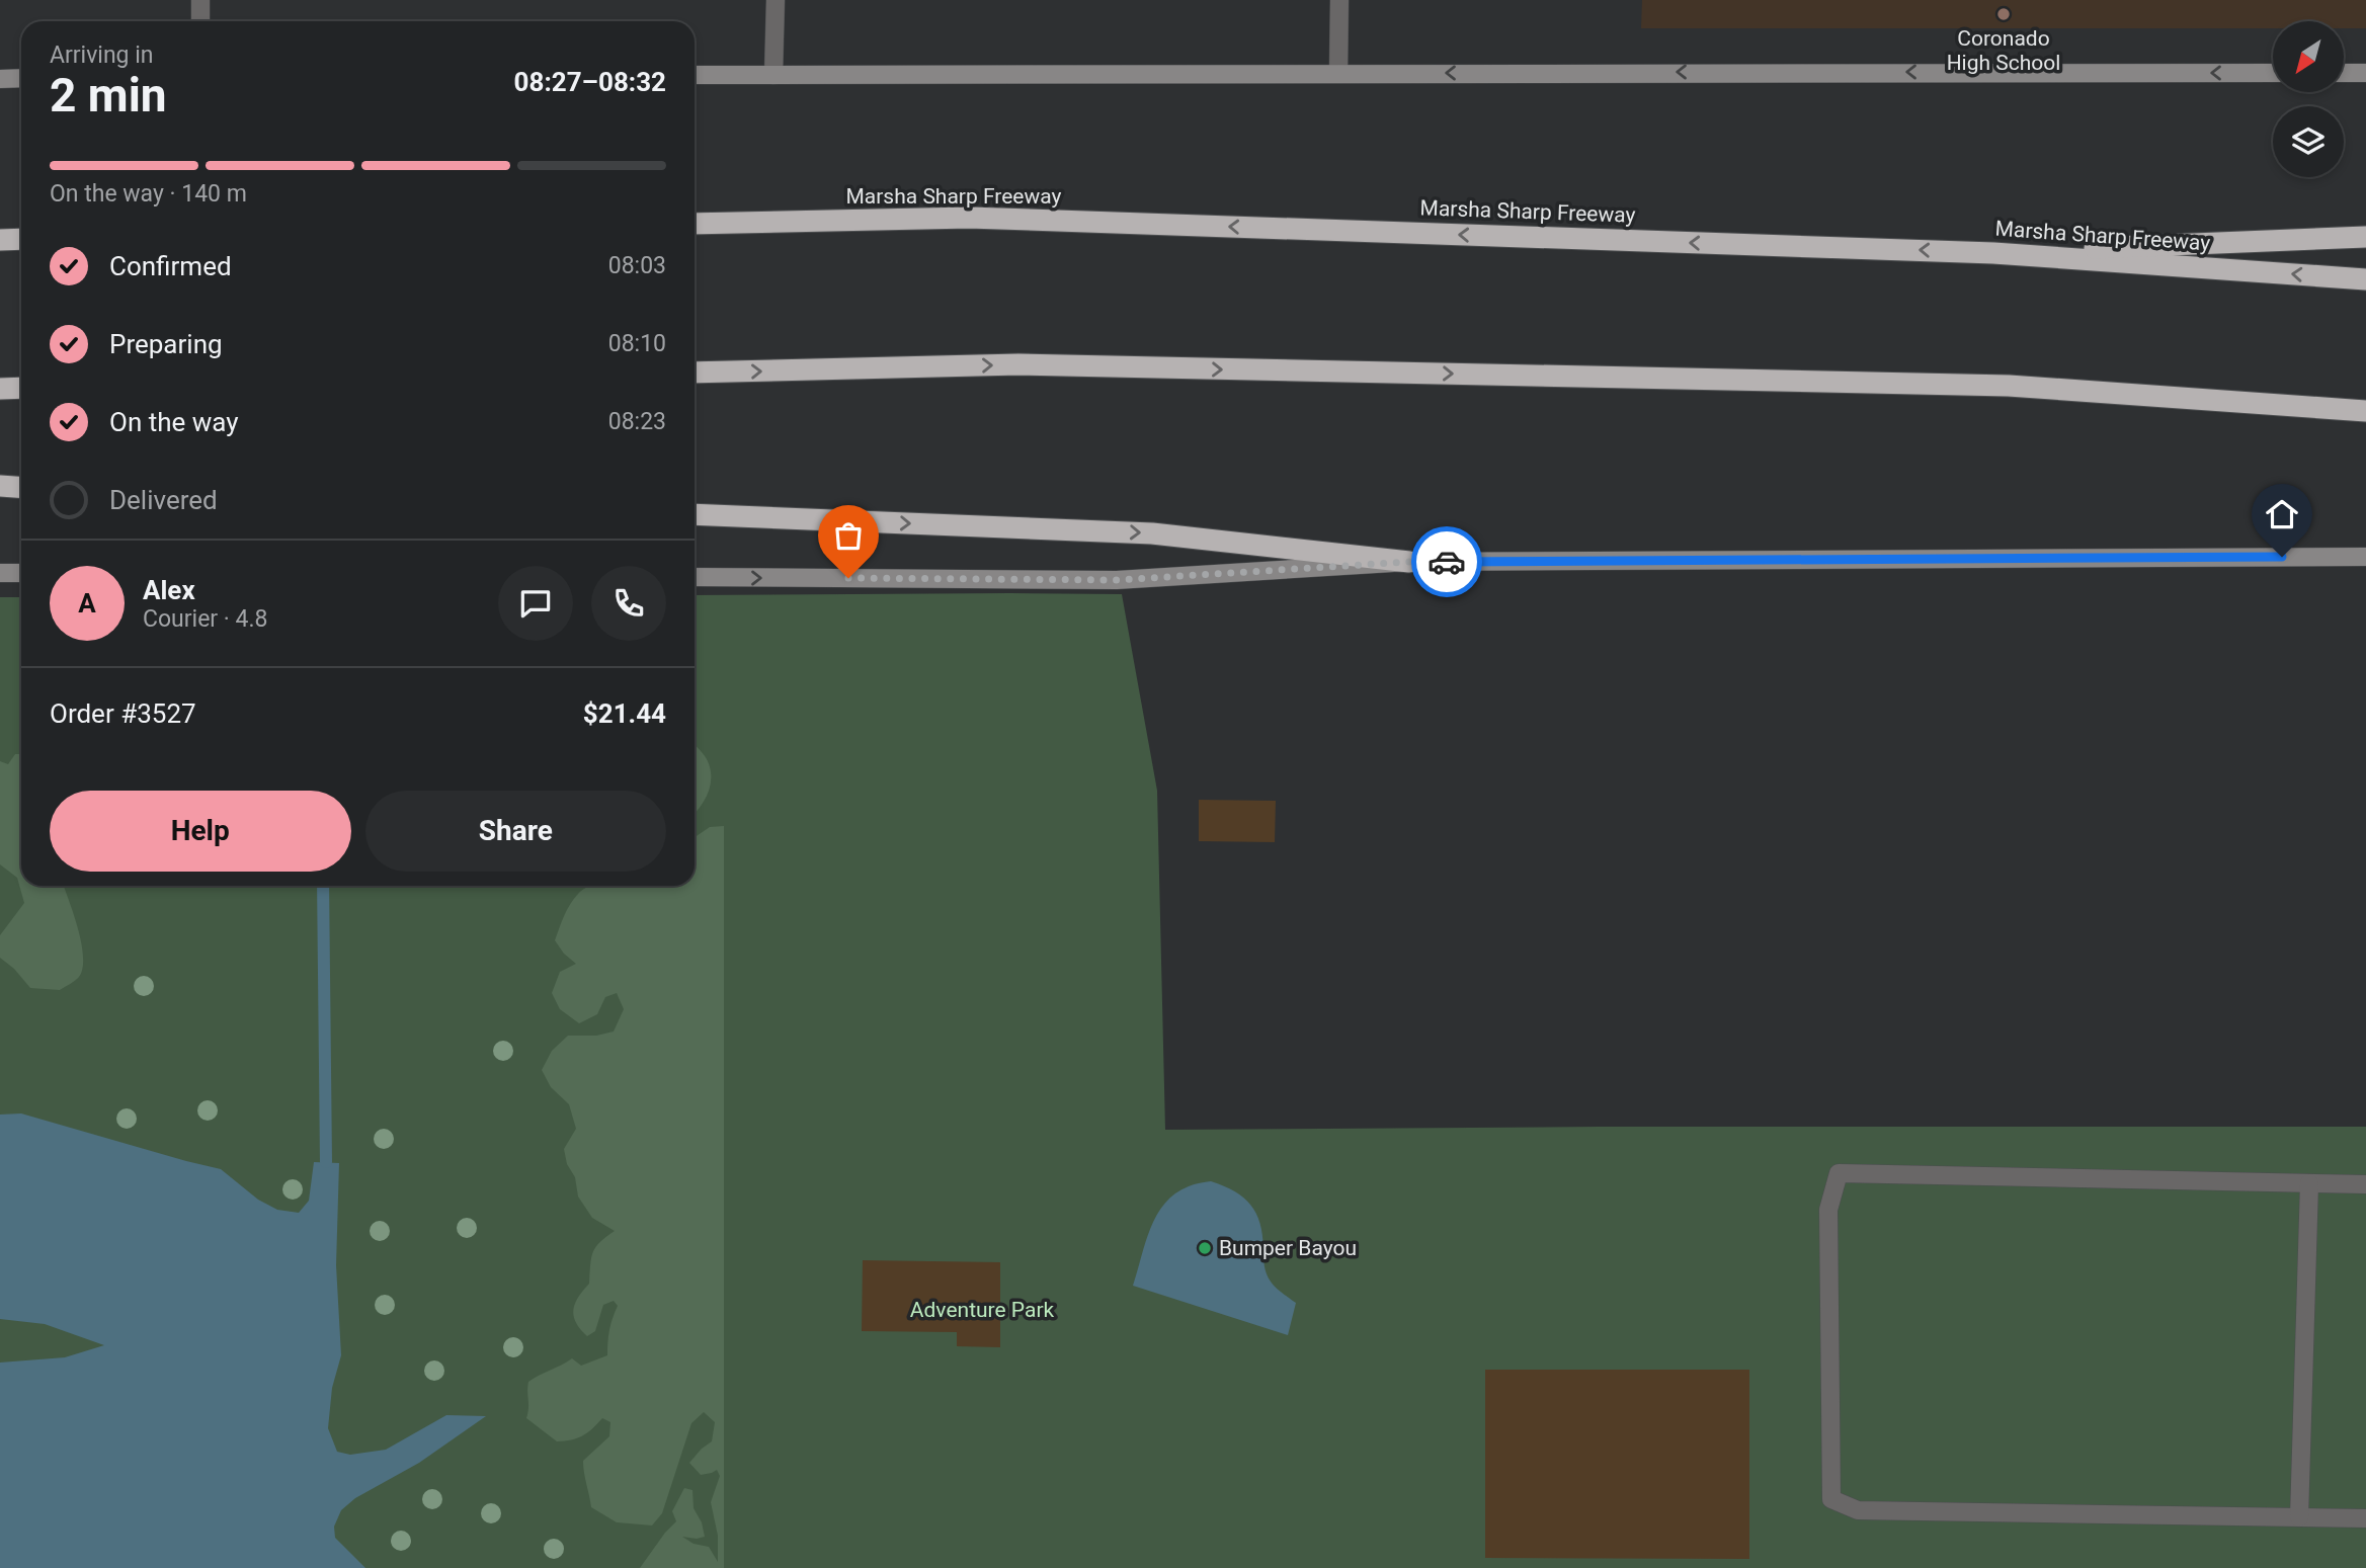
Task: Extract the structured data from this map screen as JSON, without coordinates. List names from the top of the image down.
{
  "streets": {
    "highway": ["Marsha Sharp Freeway"]
  },
  "parks": ["Adventure Park"],
  "places": ["Coronado High School", "Bumper Bayou"],
  "north": "bottom left",
  "page": {
    "heading": ["2 min", "Arriving in", "08:27–08:32"],
    "panel": [
      "Alex",
      "Courier · 4.8",
      "Order #3527",
      "$21.44"
    ],
    "bar": "On the way · 140 m",
    "list": [
      ["Confirmed", "08:03"],
      ["Preparing", "08:10"],
      ["On the way", "08:23"],
      "Delivered"
    ],
    "round": "A",
    "buttons": ["Help", "Share"]
  }
}
